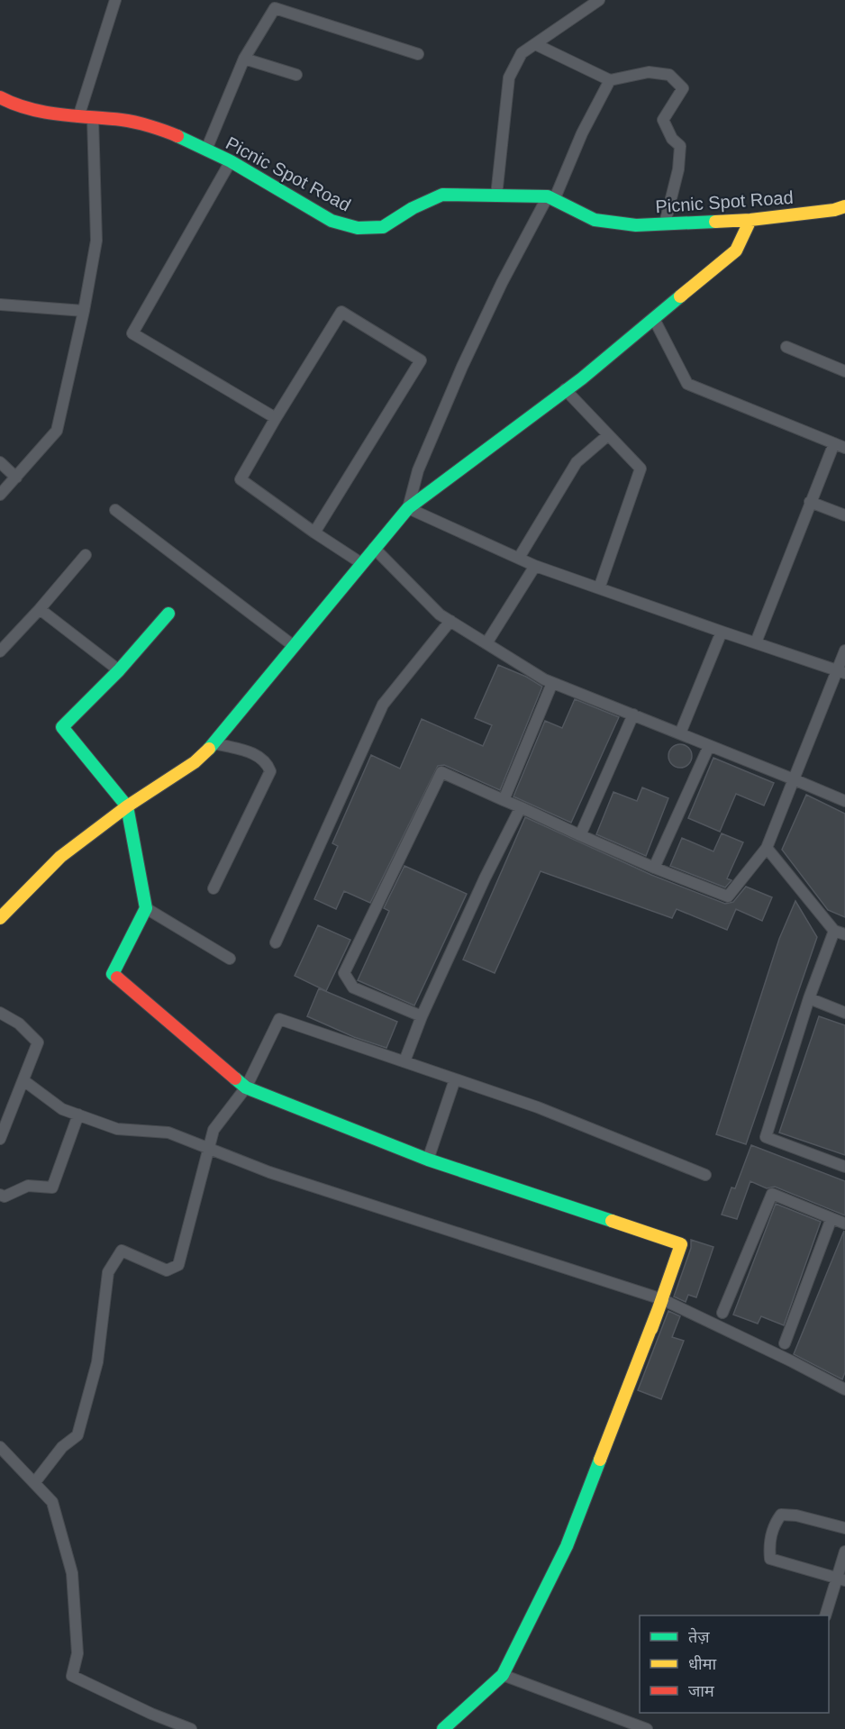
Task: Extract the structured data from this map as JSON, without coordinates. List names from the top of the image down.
{
  "streets": {
    "street": ["Picnic Spot Road"]
  },
  "legend": ["तेज़", "धीमा", "जाम"]
}
